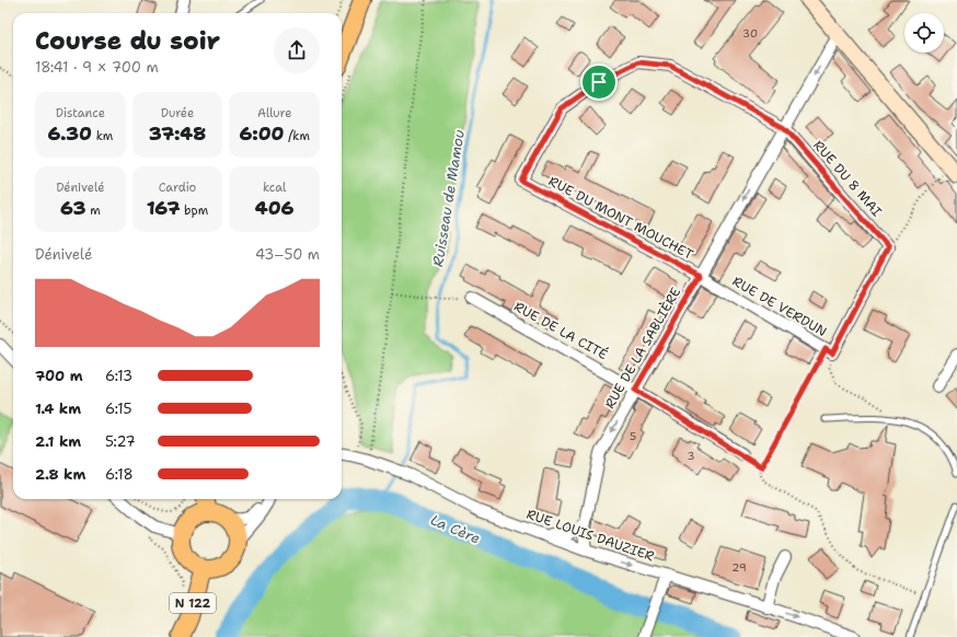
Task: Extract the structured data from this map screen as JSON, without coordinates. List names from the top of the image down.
{
  "streets": {
    "main road": ["N 122"],
    "street": [
      "RUE DU 8 MAI",
      "RUE DU MONT MOUCHET",
      "RUE DE VERDUN",
      "RUE DE LA CITÉ",
      "RUE DE LA SABLIÈRE",
      "RUE LOUIS DAUZIER"
    ]
  },
  "crossings": [
    ["RUE DU 8 MAI", "RUE DU MONT MOUCHET"],
    ["RUE DU 8 MAI", "RUE DE VERDUN"],
    ["RUE DU 8 MAI", "RUE DE LA SABLIÈRE"],
    ["RUE DU MONT MOUCHET", "RUE DE VERDUN"],
    ["RUE DU MONT MOUCHET", "RUE DE LA SABLIÈRE"],
    ["RUE DE VERDUN", "RUE DE LA SABLIÈRE"],
    ["RUE DE LA CITÉ", "RUE DE LA SABLIÈRE"],
    ["RUE DE LA SABLIÈRE", "RUE LOUIS DAUZIER"]
  ],
  "one_way": ["RUE DE LA SABLIÈRE"],
  "water": ["Ruisseau de Mamou", "La Cère"],
  "house_numbers": [
    "30",
    "5",
    "3",
    "29"
  ],
  "page": {
    "heading": ["Course du soir", "18:41 · 9 × 700 m"],
    "stats": [
      ["Distance", "6.30 km"],
      ["Durée", "37:48"],
      ["Allure", "6:00 /km"],
      ["Dénivelé", "63 m"],
      ["Cardio", "167 bpm"],
      ["kcal", "406"]
    ],
    "chart": ["Dénivelé", "43–50 m"],
    "list": [
      {
        "name": "700 m",
        "note": "6:13"
      },
      {
        "name": "1.4 km",
        "note": "6:15"
      },
      {
        "name": "2.1 km",
        "note": "5:27"
      },
      {
        "name": "2.8 km",
        "note": "6:18"
      }
    ]
  }
}
